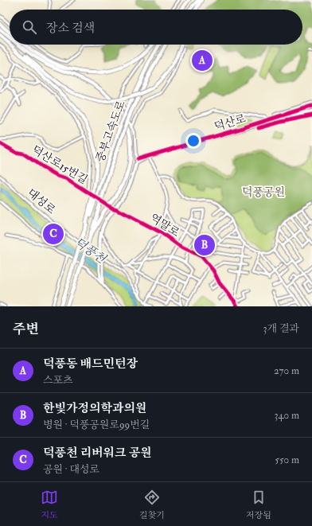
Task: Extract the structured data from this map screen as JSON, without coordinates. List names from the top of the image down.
{
  "streets": {
    "highway": ["중부고속도로"],
    "main road": ["덕산로"],
    "street": ["덕산로15번길", "대성로", "역말로"]
  },
  "water": ["덕풍천"],
  "parks": ["덕풍공원"],
  "page": {
    "search": "장소 검색",
    "pins": ["A", "C", "B"],
    "heading": ["주변", "3개 결과"],
    "list": [
      {
        "mark": "A",
        "name": "덕풍동 배드민턴장",
        "note": "스포츠",
        "value": "270 m"
      },
      {
        "mark": "B",
        "name": "한빛가정의학과의원",
        "note": "병원 · 덕풍공원로99번길",
        "value": "340 m"
      },
      {
        "mark": "C",
        "name": "덕풍천 리버워크 공원",
        "note": "공원 · 대성로",
        "value": "550 m"
      }
    ],
    "nav": ["지도", "길찾기", "저장됨"]
  }
}
